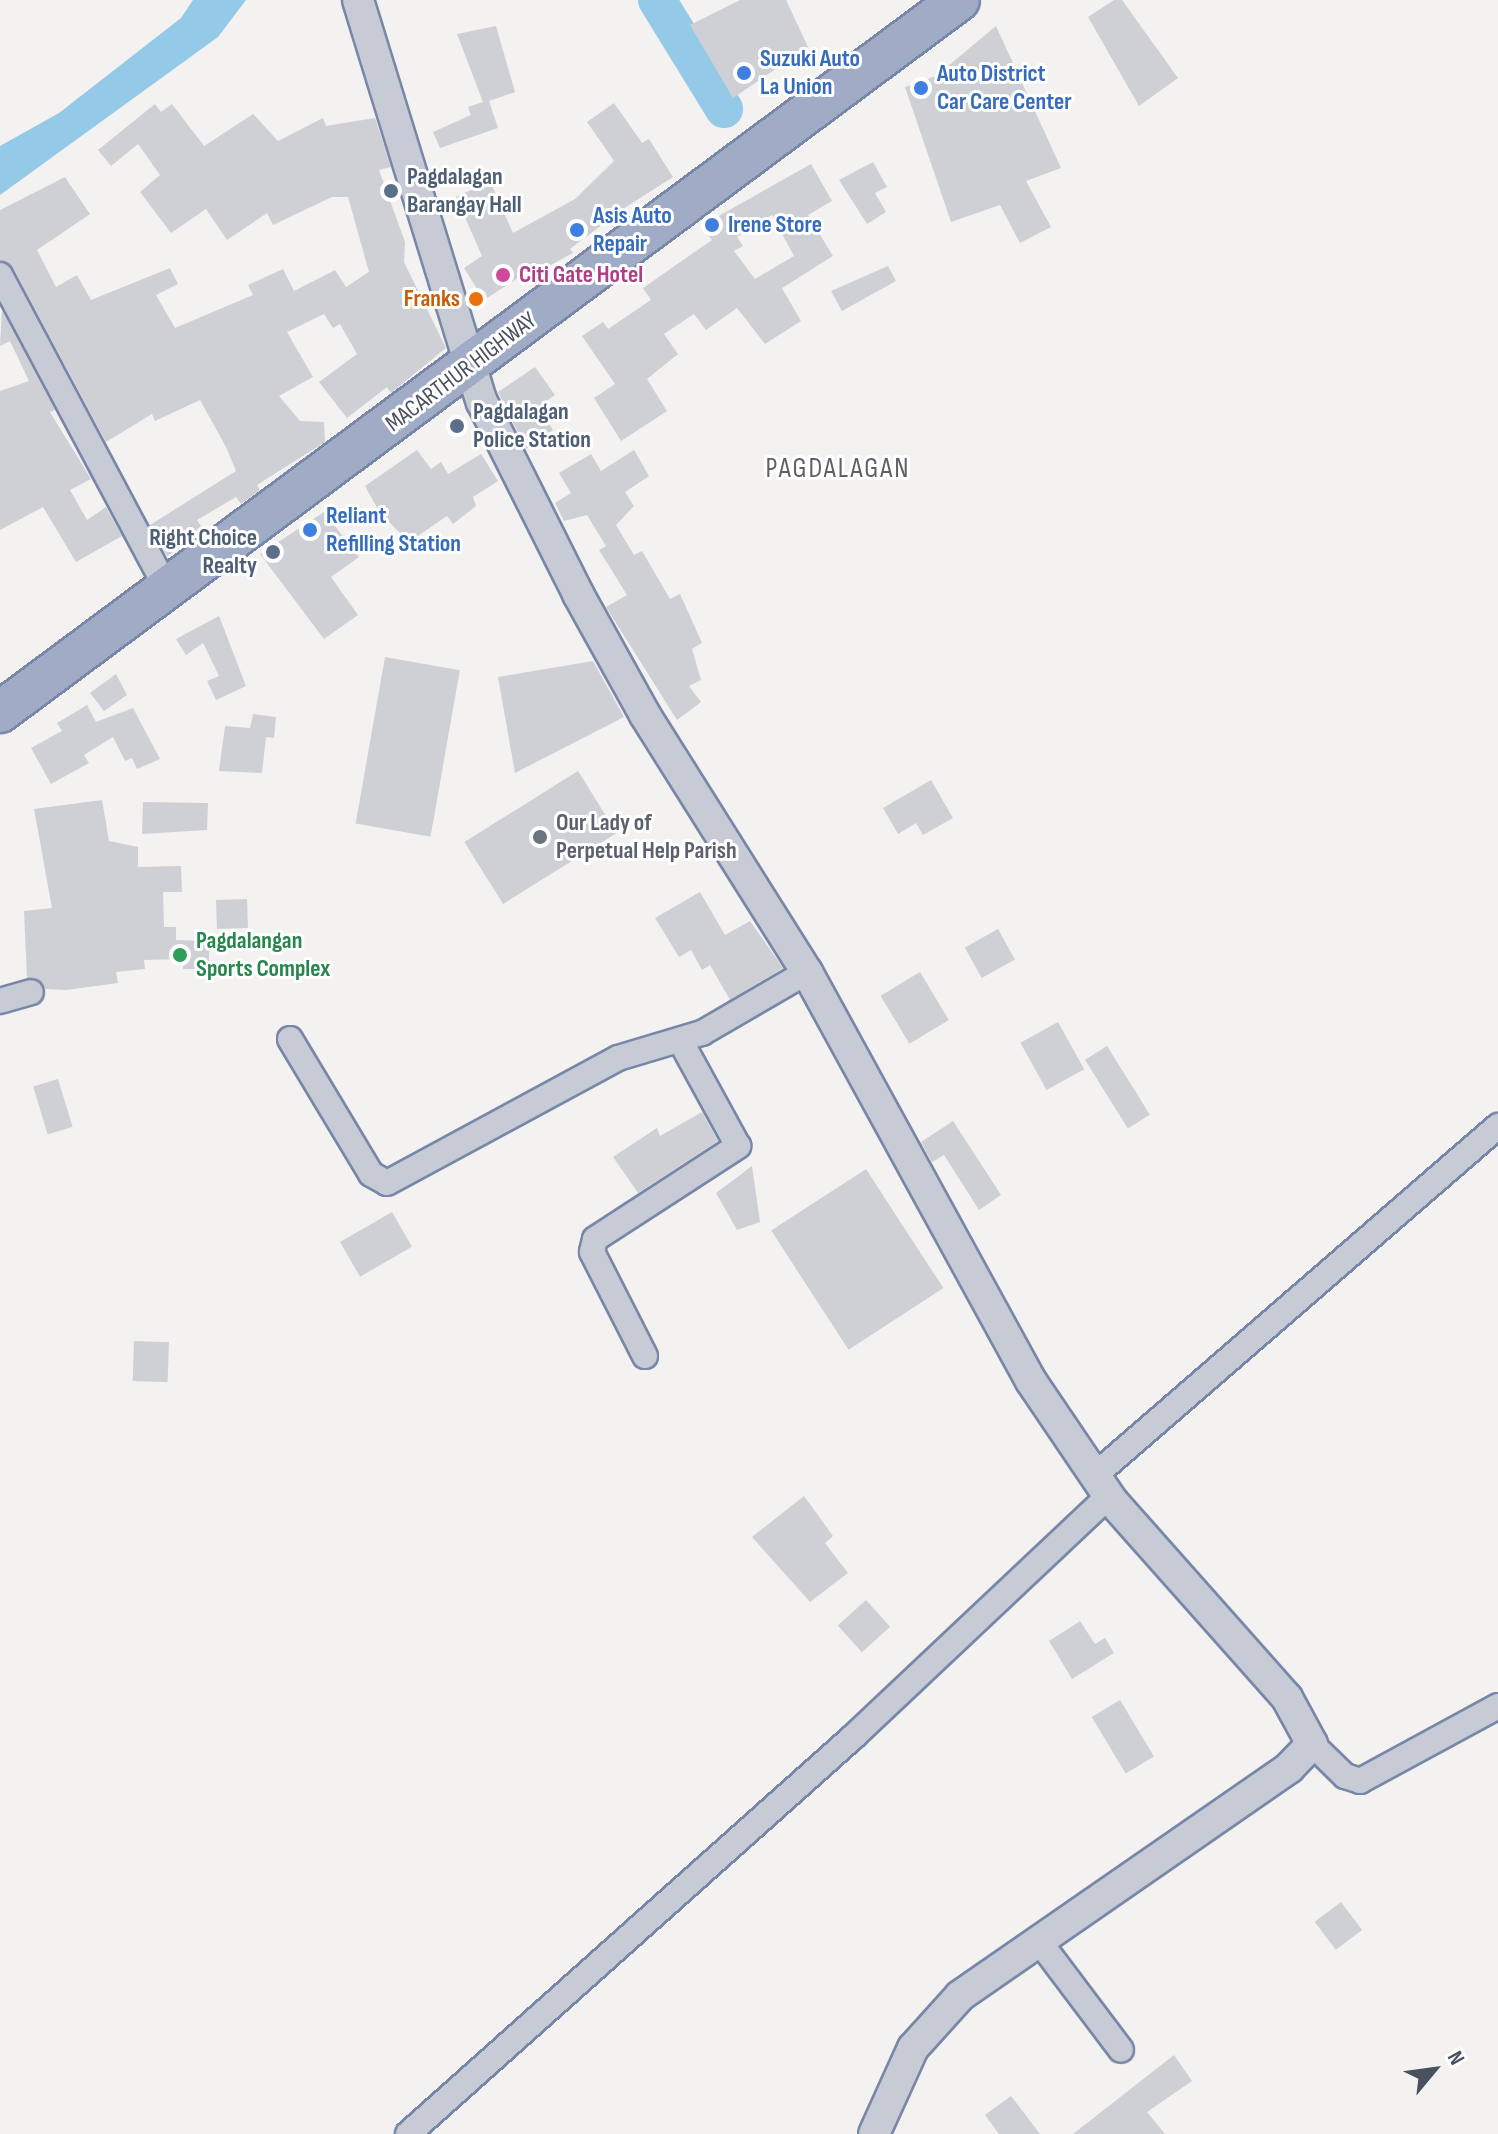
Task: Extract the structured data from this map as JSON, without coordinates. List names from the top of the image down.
{
  "streets": {
    "highway": ["MACARTHUR HIGHWAY"]
  },
  "districts": ["PAGDALAGAN"],
  "places": [
    "Suzuki Auto La Union",
    "Auto District Car Care Center",
    "Pagdalagan Barangay Hall",
    "Irene Store",
    "Asis Auto Repair",
    "Citi Gate Hotel",
    "Franks",
    "Pagdalagan Police Station",
    "Reliant Refilling Station",
    "Right Choice Realty",
    "Our Lady of Perpetual Help Parish",
    "Pagdalangan Sports Complex"
  ],
  "north": "top right"
}
